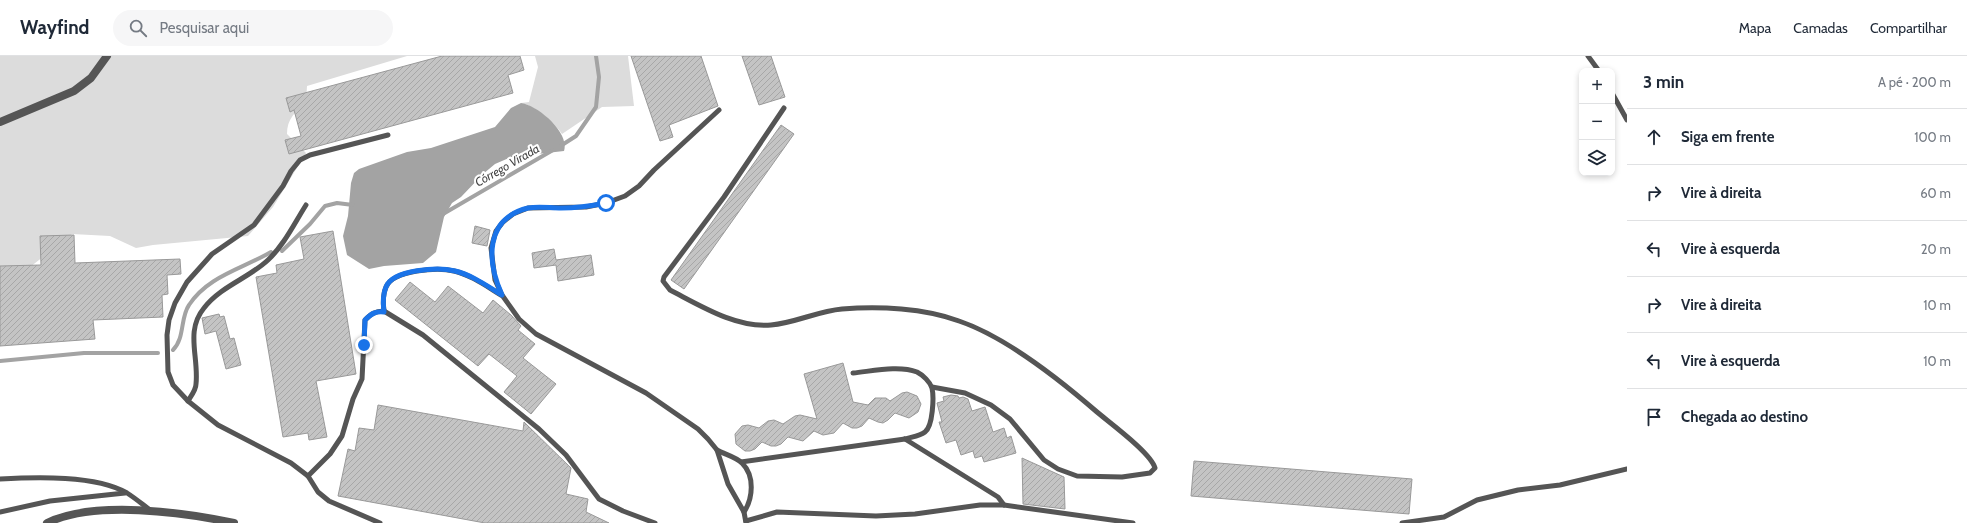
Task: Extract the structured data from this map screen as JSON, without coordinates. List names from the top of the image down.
{
  "water": ["Córrego Virada"],
  "page": {
    "header": "Wayfind",
    "search": "Pesquisar aqui",
    "nav": ["Mapa", "Camadas", "Compartilhar"],
    "heading": ["3 min", "A pé · 200 m"],
    "map_buttons": ["+", "−"],
    "list": [
      ["Siga em frente", "100 m"],
      ["Vire à direita", "60 m"],
      ["Vire à esquerda", "20 m"],
      ["Vire à direita", "10 m"],
      ["Vire à esquerda", "10 m"],
      "Chegada ao destino"
    ]
  }
}
